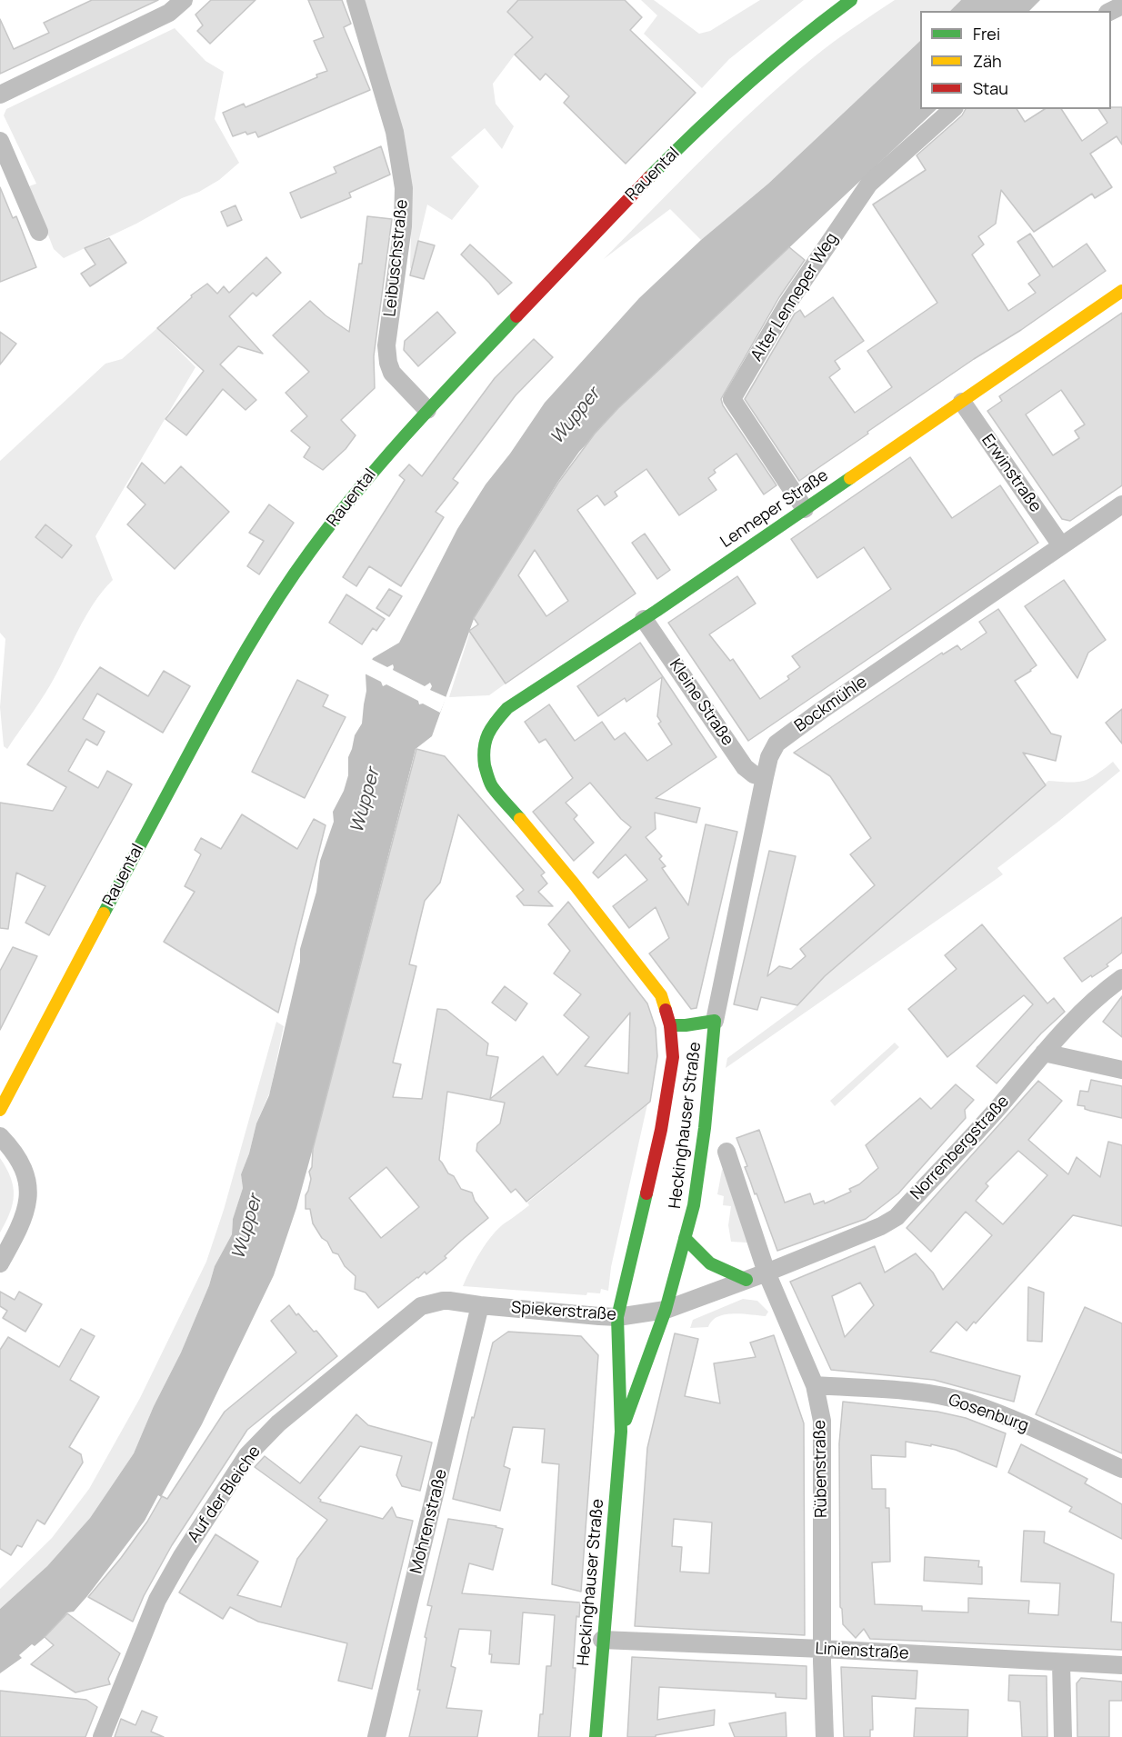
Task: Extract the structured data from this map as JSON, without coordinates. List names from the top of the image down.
{
  "streets": {
    "main road": ["Rauental", "Lenneper Straße", "Heckinghauser Straße"],
    "street": [
      "Leibuschstraße",
      "Alter Lenneper Weg",
      "Erwinstraße",
      "Kleine Straße",
      "Bockmühle",
      "Norrenbergstraße",
      "Spiekerstraße",
      "Gosenburg",
      "Rübenstraße",
      "Auf der Bleiche",
      "Mohrenstraße",
      "Linienstraße"
    ]
  },
  "crossings": [
    ["Rauental", "Leibuschstraße"],
    ["Alter Lenneper Weg", "Lenneper Straße"],
    ["Erwinstraße", "Lenneper Straße"],
    ["Erwinstraße", "Bockmühle"],
    ["Lenneper Straße", "Kleine Straße"],
    ["Lenneper Straße", "Heckinghauser Straße"],
    ["Kleine Straße", "Bockmühle"],
    ["Bockmühle", "Heckinghauser Straße"],
    ["Heckinghauser Straße", "Spiekerstraße"],
    ["Heckinghauser Straße", "Linienstraße"],
    ["Norrenbergstraße", "Spiekerstraße"],
    ["Norrenbergstraße", "Rübenstraße"],
    ["Spiekerstraße", "Rübenstraße"],
    ["Spiekerstraße", "Auf der Bleiche"],
    ["Spiekerstraße", "Mohrenstraße"],
    ["Gosenburg", "Rübenstraße"],
    ["Rübenstraße", "Linienstraße"]
  ],
  "water": ["Wupper"],
  "legend": ["Frei", "Zäh", "Stau"]
}
